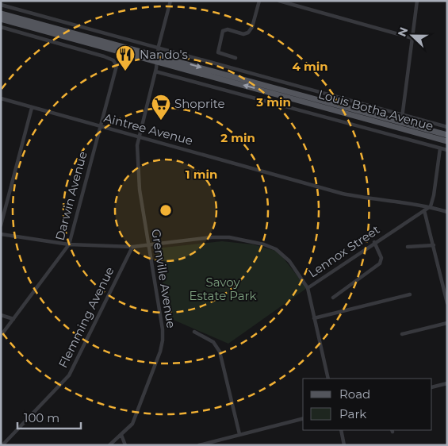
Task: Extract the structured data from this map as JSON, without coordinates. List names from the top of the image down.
{
  "streets": {
    "main road": ["Louis Botha Avenue"],
    "street": [
      "Aintree Avenue",
      "Darwin Avenue",
      "Lennox Street",
      "Grenville Avenue",
      "Flemming Avenue"
    ]
  },
  "crossings": [
    ["Louis Botha Avenue", "Grenville Avenue"],
    ["Aintree Avenue", "Darwin Avenue"],
    ["Aintree Avenue", "Lennox Street"],
    ["Aintree Avenue", "Grenville Avenue"]
  ],
  "parks": ["Savoy Estate Park"],
  "places": {
    "restaurant": ["Nando's"],
    "supermarket": ["Shoprite"]
  },
  "legend": ["Road", "Park"],
  "scale_bar": "100 m",
  "north": "left",
  "rings": [
    "4 min",
    "3 min",
    "2 min",
    "1 min"
  ]
}
